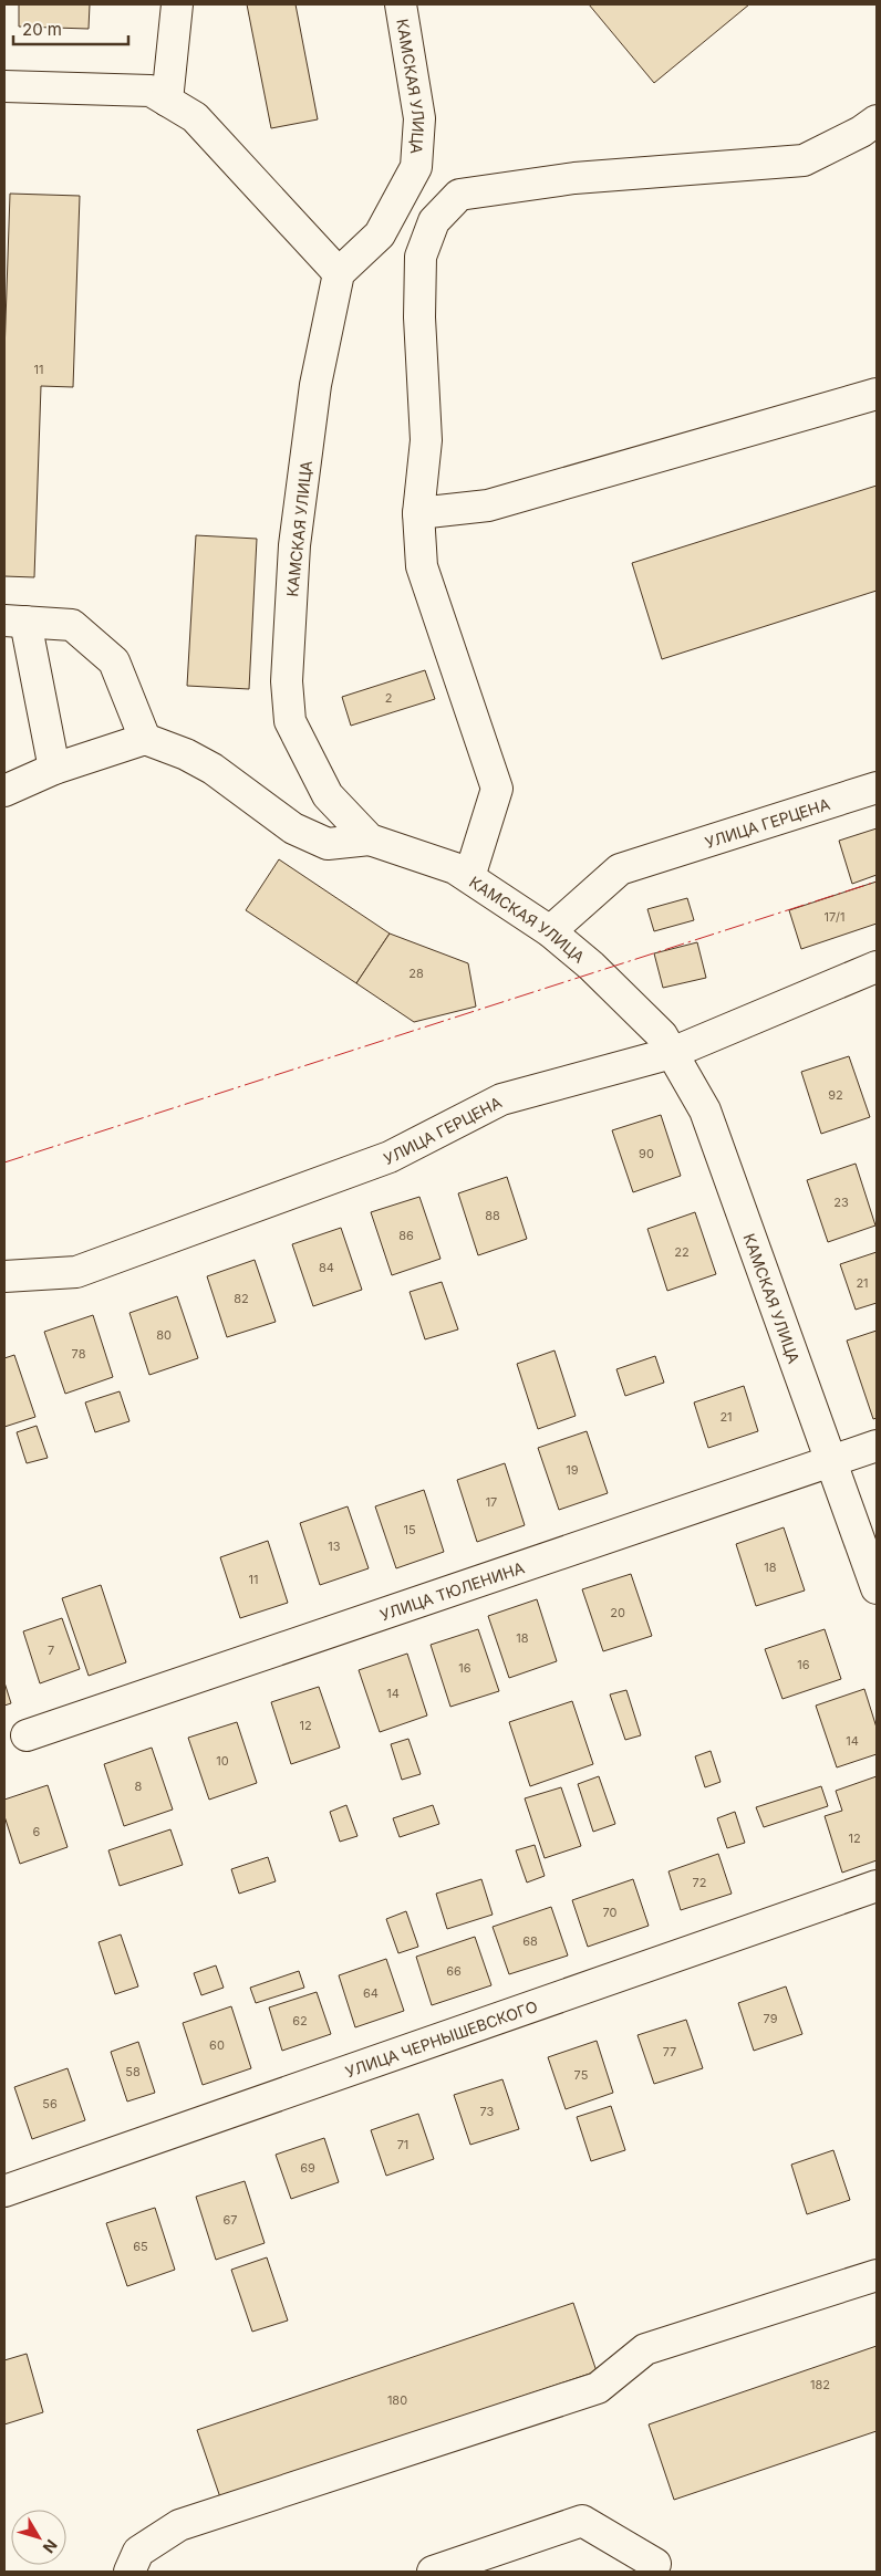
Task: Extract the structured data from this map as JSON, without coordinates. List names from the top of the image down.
{
  "streets": {
    "street": [
      "КАМСКАЯ УЛИЦА",
      "УЛИЦА ГЕРЦЕНА",
      "УЛИЦА ТЮЛЕНИНА",
      "УЛИЦА ЧЕРНЫШЕВСКОГО"
    ]
  },
  "crossings": [
    ["КАМСКАЯ УЛИЦА", "УЛИЦА ГЕРЦЕНА"],
    ["КАМСКАЯ УЛИЦА", "УЛИЦА ТЮЛЕНИНА"]
  ],
  "house_numbers": [
    "11",
    "2",
    "17/1",
    "28",
    "92",
    "90",
    "23",
    "88",
    "86",
    "22",
    "84",
    "21",
    "82",
    "80",
    "78",
    "21",
    "19",
    "17",
    "15",
    "13",
    "18",
    "11",
    "20",
    "18",
    "7",
    "16",
    "16",
    "14",
    "12",
    "14",
    "10",
    "8",
    "6",
    "12",
    "72",
    "70",
    "68",
    "66",
    "64",
    "79",
    "62",
    "60",
    "77",
    "58",
    "75",
    "56",
    "73",
    "71",
    "69",
    "67",
    "65",
    "182",
    "180"
  ],
  "scale_bar": "20 m",
  "north": "bottom right"
}
